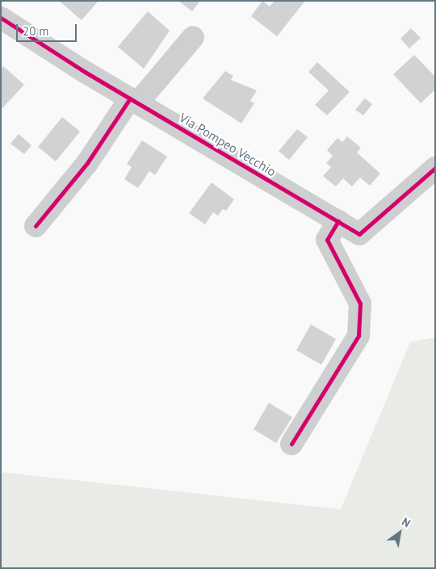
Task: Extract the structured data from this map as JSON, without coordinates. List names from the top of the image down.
{
  "streets": {
    "street": ["Via Pompeo Vecchio"]
  },
  "scale_bar": "20 m",
  "north": "top right"
}
